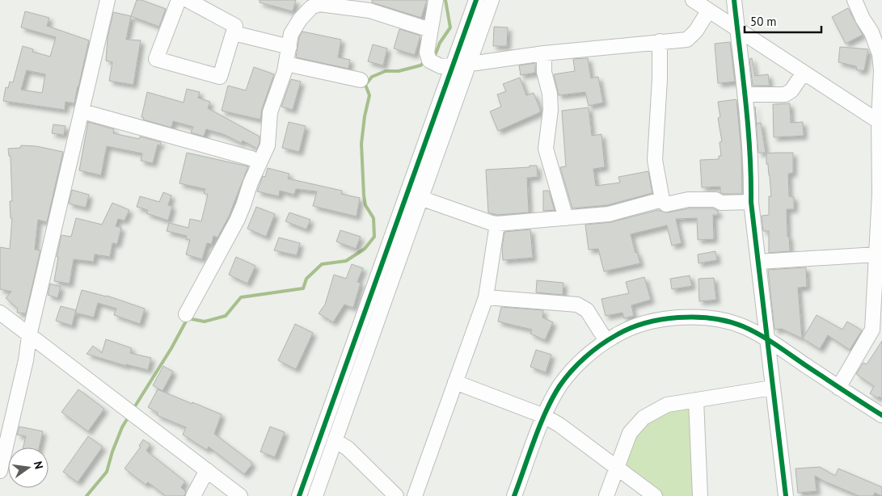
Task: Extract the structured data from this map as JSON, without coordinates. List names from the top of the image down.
{
  "scale_bar": "50 m",
  "north": "right"
}
